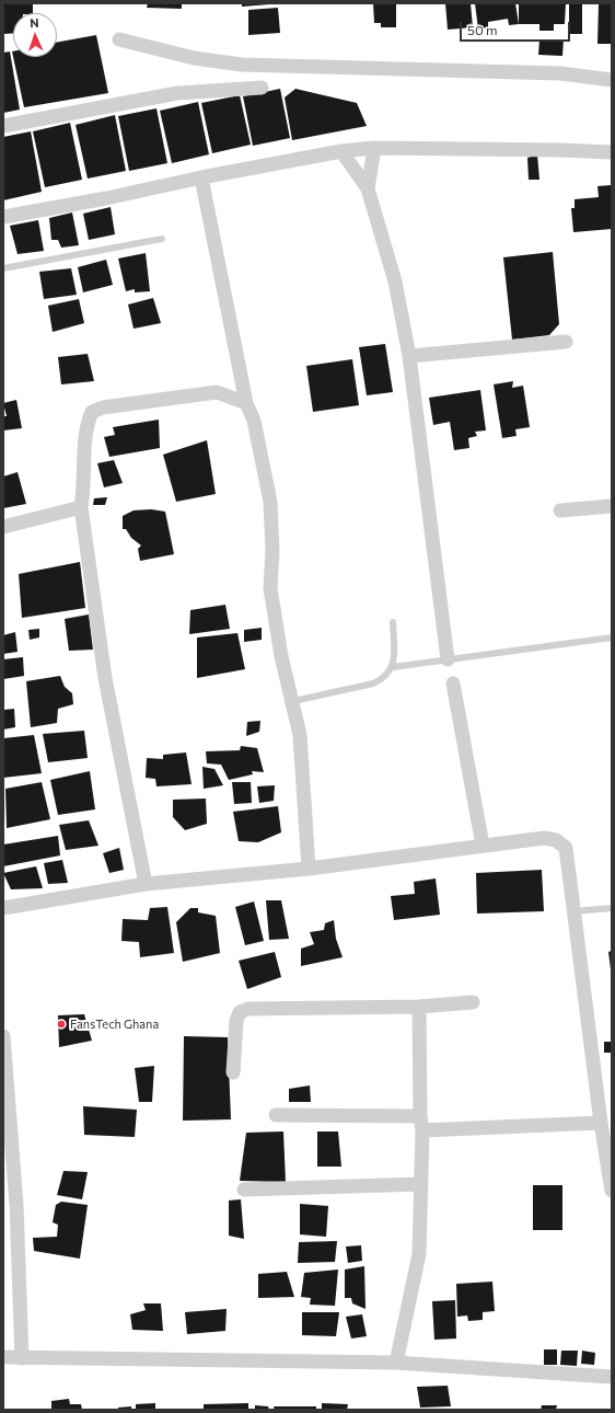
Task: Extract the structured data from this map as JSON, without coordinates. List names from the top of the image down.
{
  "places": ["FansTech Ghana"],
  "scale_bar": "50 m",
  "north": "top"
}
